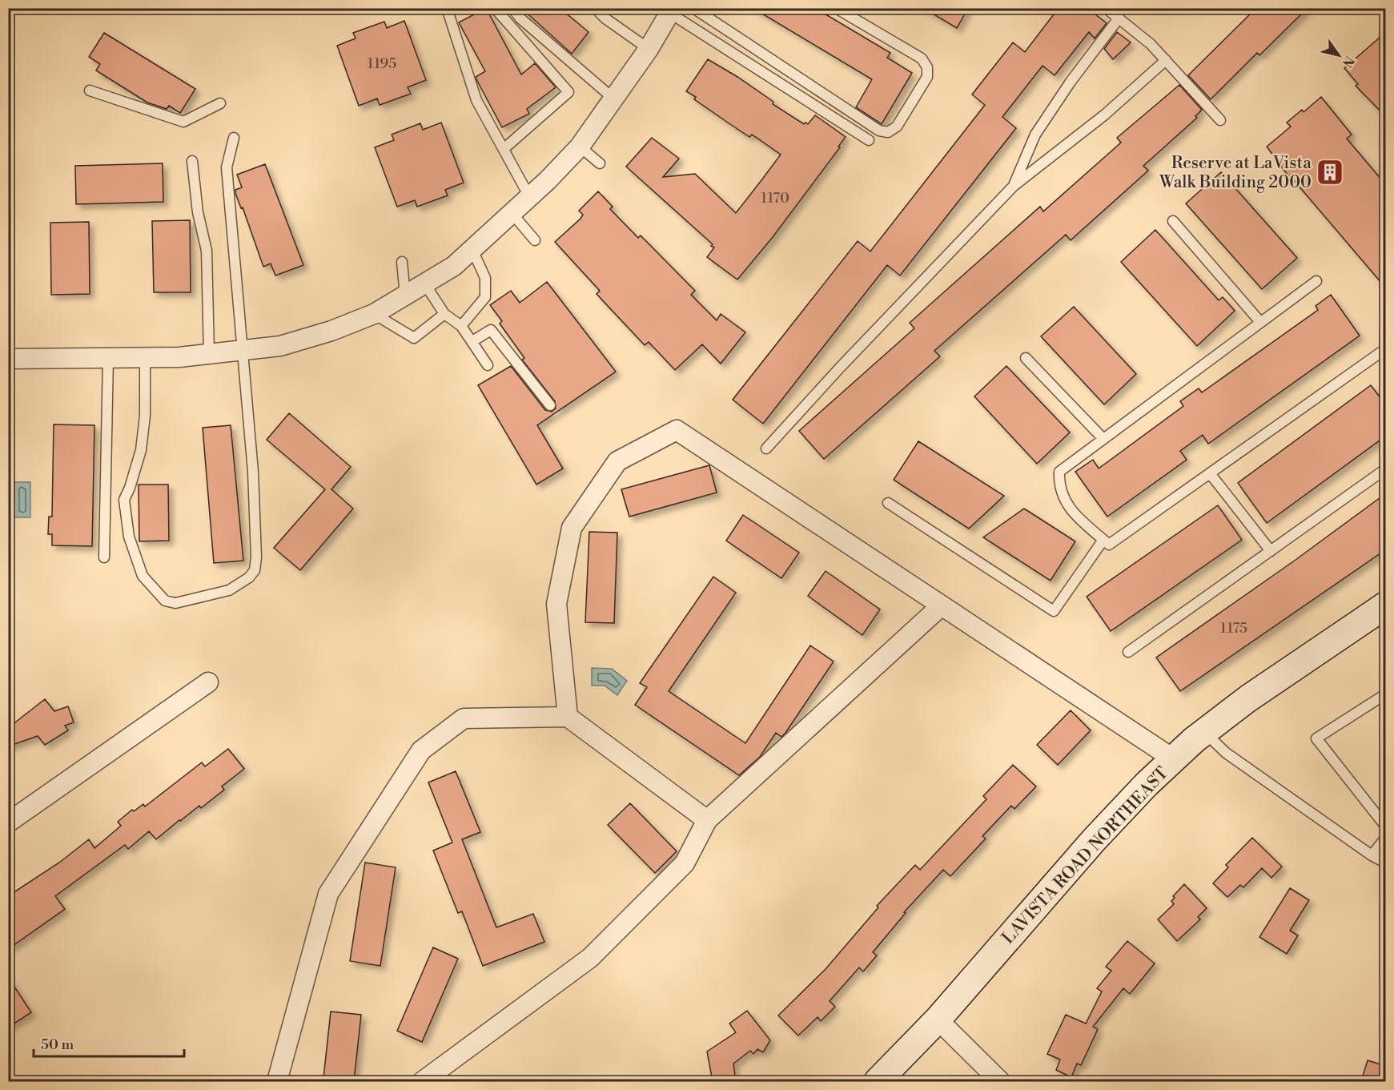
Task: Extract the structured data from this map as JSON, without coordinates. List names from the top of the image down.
{
  "streets": {
    "main road": ["LAVISTA ROAD NORTHEAST"]
  },
  "places": {
    "building": ["Reserve at LaVista Walk Building 2000"]
  },
  "house_numbers": ["1195", "1170", "1175"],
  "scale_bar": "50 m",
  "north": "bottom right"
}
